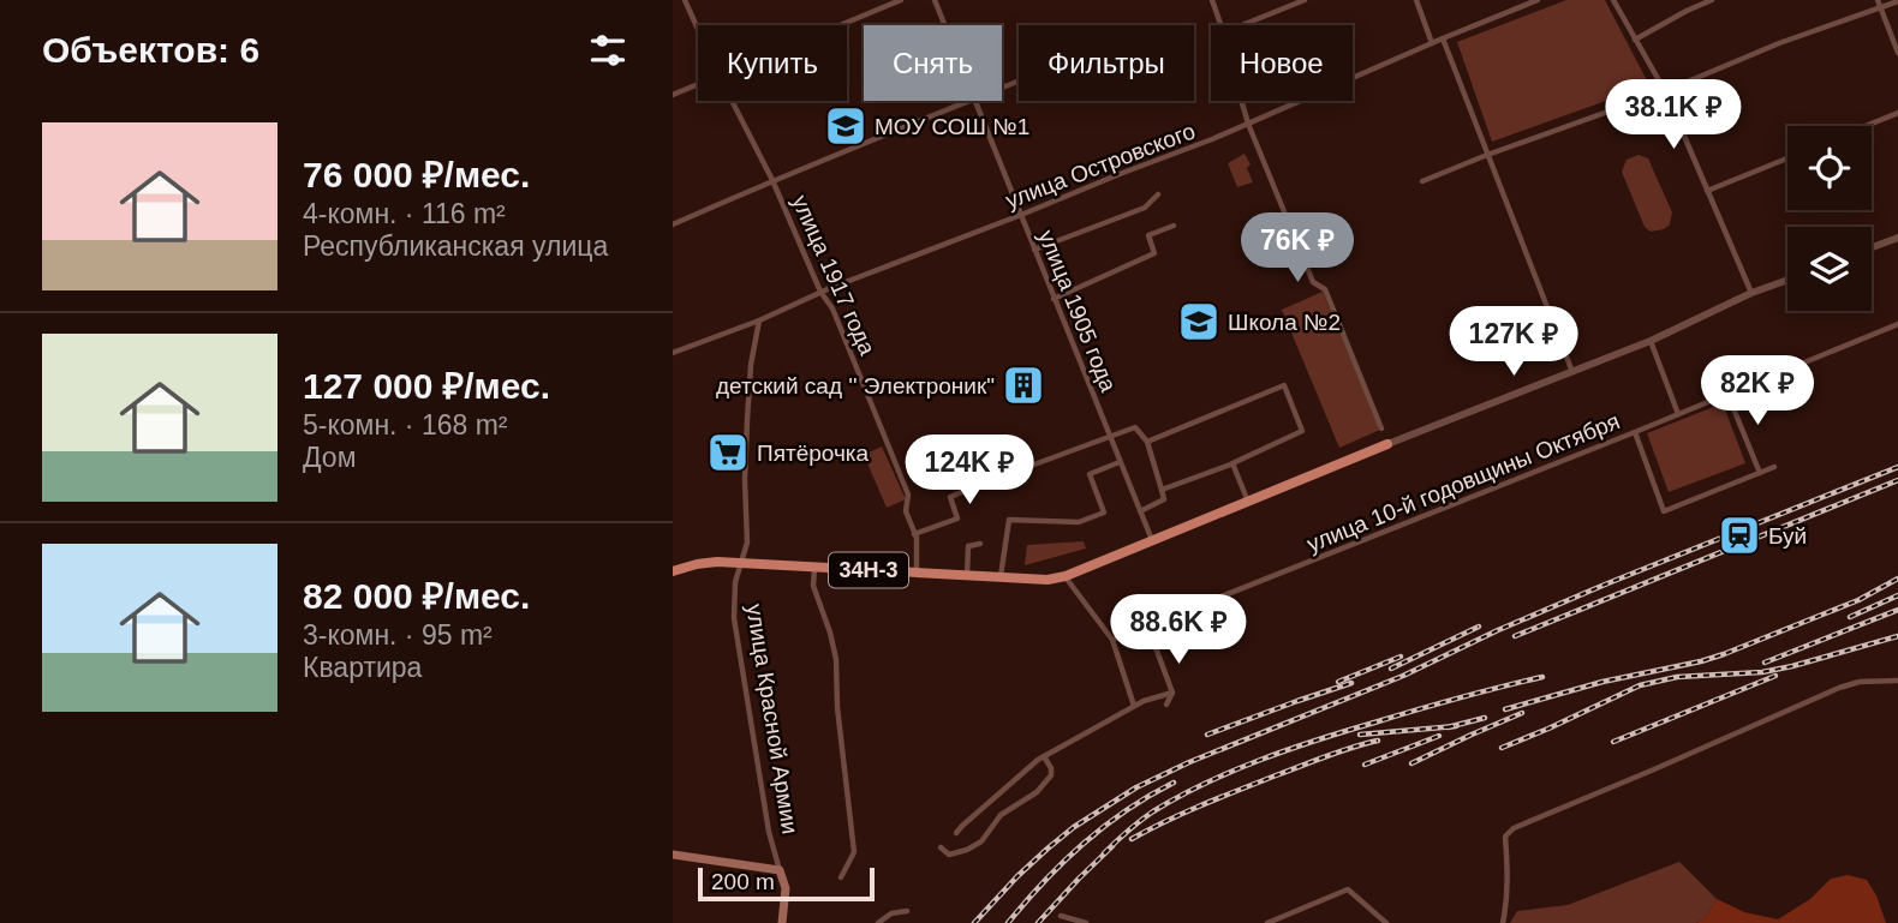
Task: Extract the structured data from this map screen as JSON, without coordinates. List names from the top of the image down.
{
  "streets": {
    "main road": ["34Н-3", "улица Красной Армии"],
    "street": [
      "улица Островского",
      "улица 1917 года",
      "улица 1905 года",
      "улица 10-й годовщины Октября"
    ]
  },
  "crossings": [
    ["улица Островского", "улица 1917 года"],
    ["улица Островского", "улица 1905 года"],
    ["улица Островского", "улица Красной Армии"],
    ["улица 1917 года", "34Н-3"],
    ["улица 1905 года", "34Н-3"],
    ["34Н-3", "улица Красной Армии"]
  ],
  "places": {
    "school or university": ["МОУ СОШ №1", "Школа №2"],
    "building": ["детский сад '' Электроник\""],
    "supermarket": ["Пятёрочка"],
    "station": ["Буй"]
  },
  "scale_bar": "200 m",
  "page": {
    "heading": "Объектов: 6",
    "chip": [
      "Купить",
      "Снять",
      "Фильтры",
      "Новое"
    ],
    "price": [
      "38.1K ₽",
      "76K ₽",
      "127K ₽",
      "82K ₽",
      "124K ₽",
      "88.6K ₽"
    ],
    "list": [
      {
        "name": "76 000 ₽/мес.",
        "note": "4-комн. · 116 m² · Республиканская улица"
      },
      {
        "name": "127 000 ₽/мес.",
        "note": "5-комн. · 168 m² · Дом"
      },
      {
        "name": "82 000 ₽/мес.",
        "note": "3-комн. · 95 m² · Квартира"
      }
    ],
    "scale": "200 m"
  }
}
